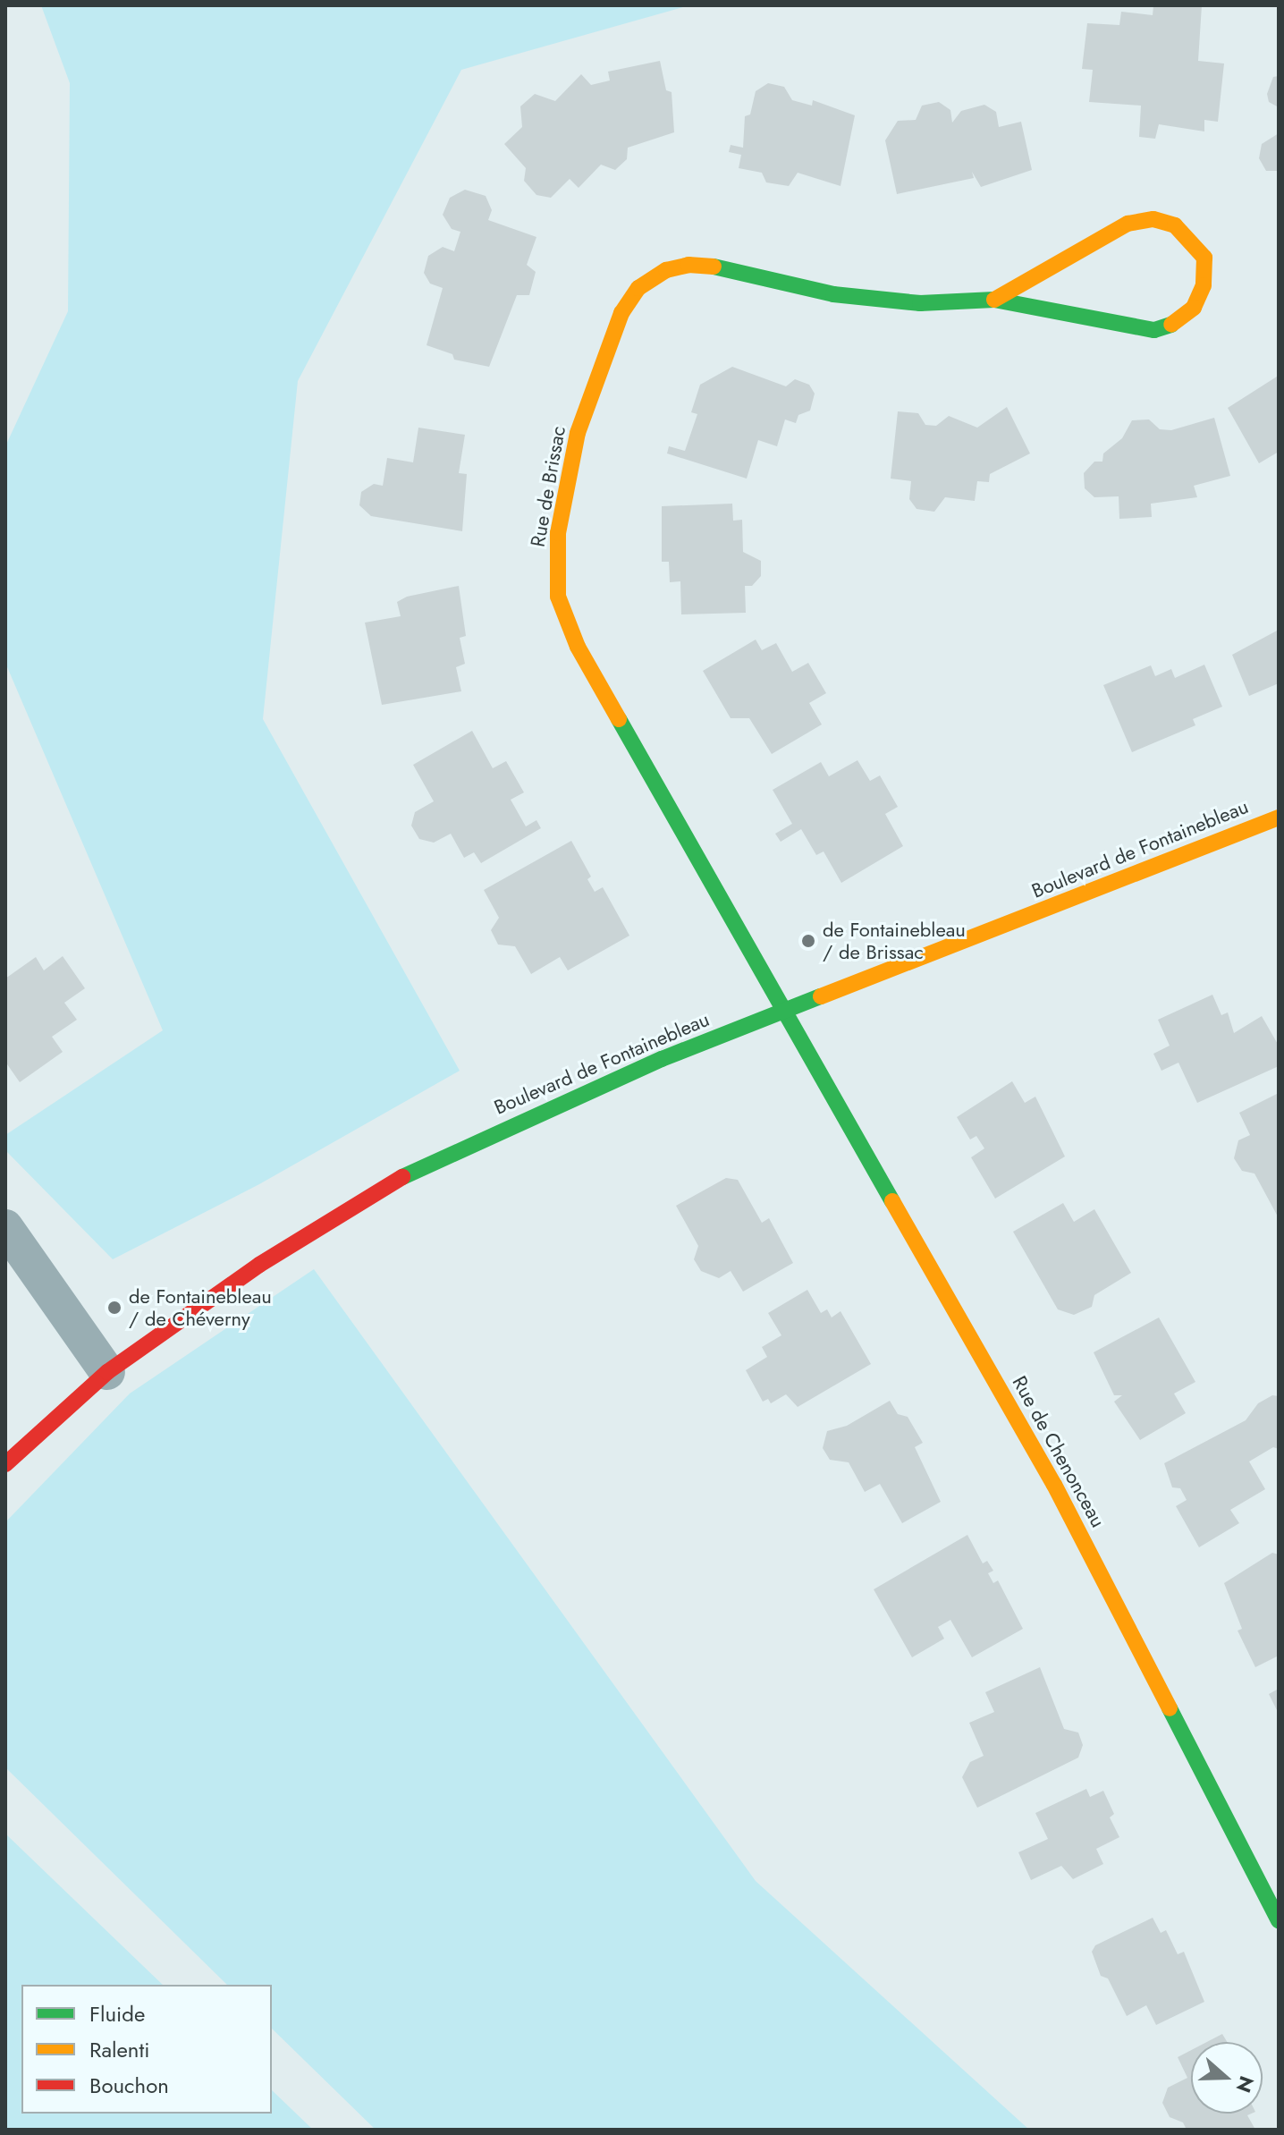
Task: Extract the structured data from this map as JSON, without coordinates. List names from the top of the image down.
{
  "streets": {
    "street": ["Rue de Brissac", "Boulevard de Fontainebleau", "Rue de Chenonceau"]
  },
  "crossings": [
    ["Rue de Brissac", "Boulevard de Fontainebleau"],
    ["Rue de Brissac", "Rue de Chenonceau"],
    ["Boulevard de Fontainebleau", "Rue de Chenonceau"]
  ],
  "places": ["de Fontainebleau / de Brissac", "de Fontainebleau / de Chéverny"],
  "legend": ["Fluide", "Ralenti", "Bouchon"],
  "north": "right"
}
